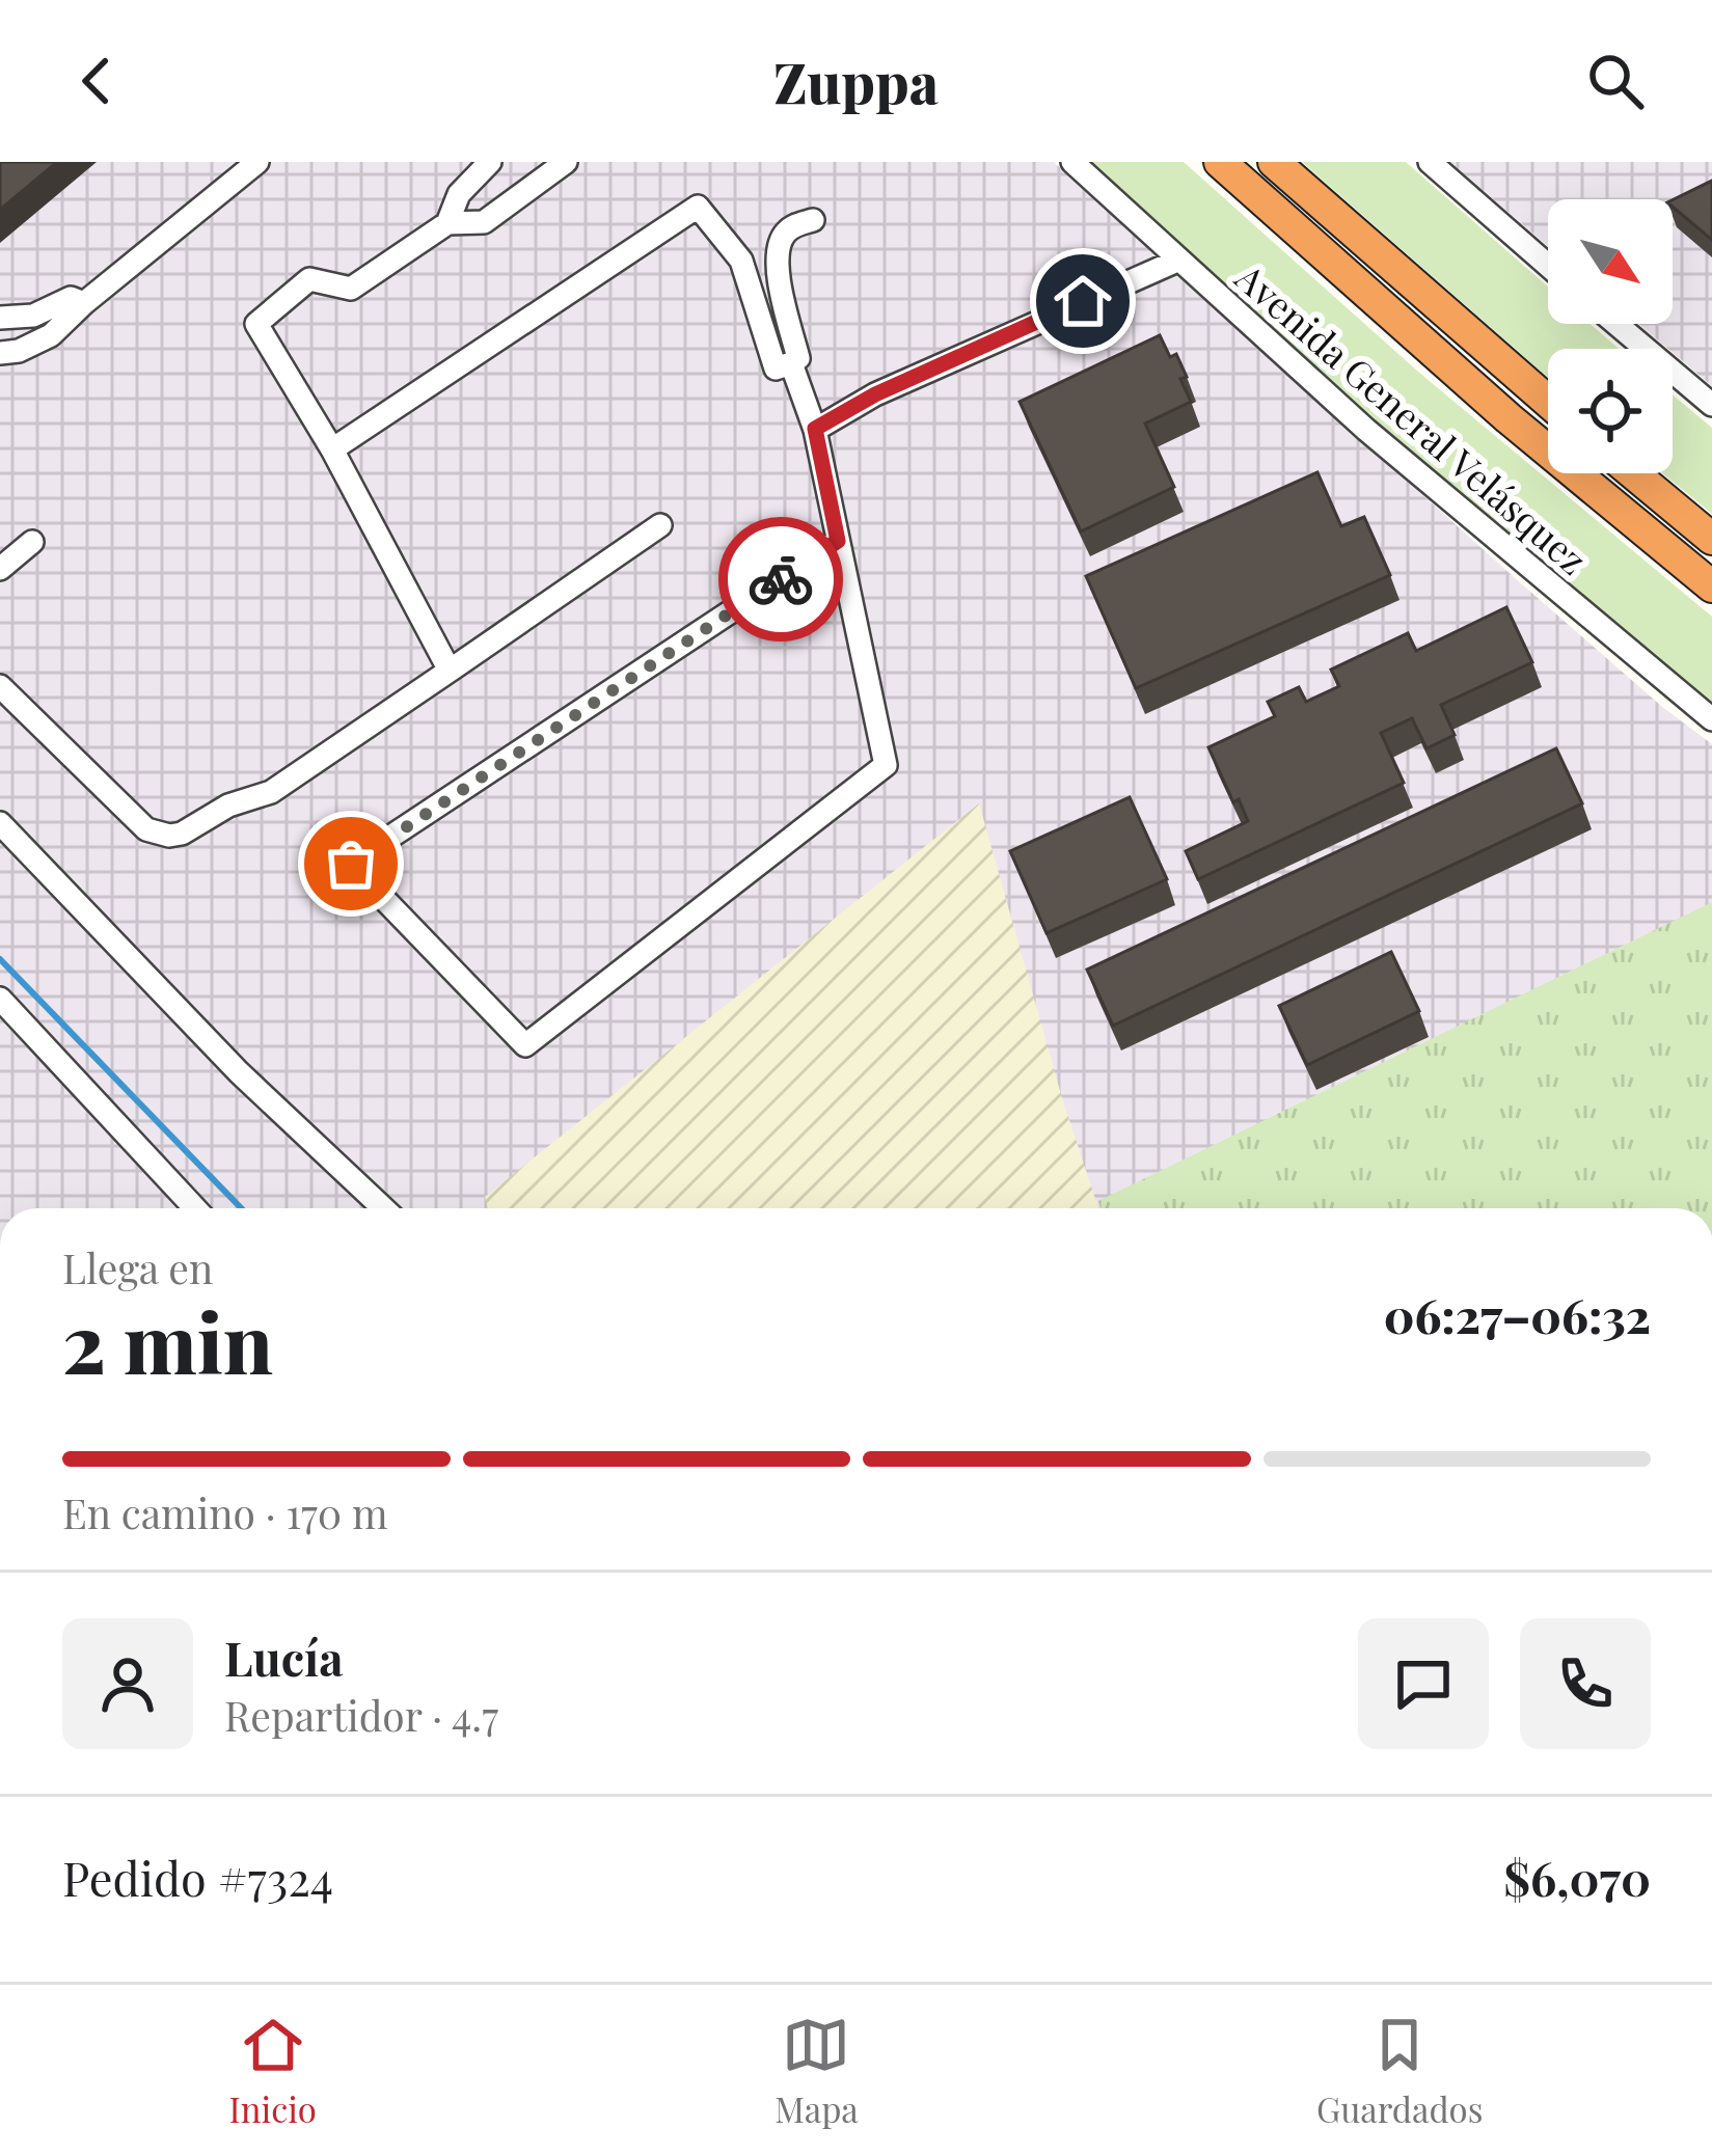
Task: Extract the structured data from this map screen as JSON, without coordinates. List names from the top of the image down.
{
  "streets": {
    "street": ["Avenida General Velásquez"]
  },
  "north": "bottom right",
  "page": {
    "header": "Zuppa",
    "heading": ["2 min", "Llega en", "06:27–06:32"],
    "panel": [
      "Lucía",
      "Repartidor · 4.7",
      "Pedido #7324",
      "$6,070"
    ],
    "bar": "En camino · 170 m",
    "tabs": ["Inicio", "Mapa", "Guardados"]
  }
}
